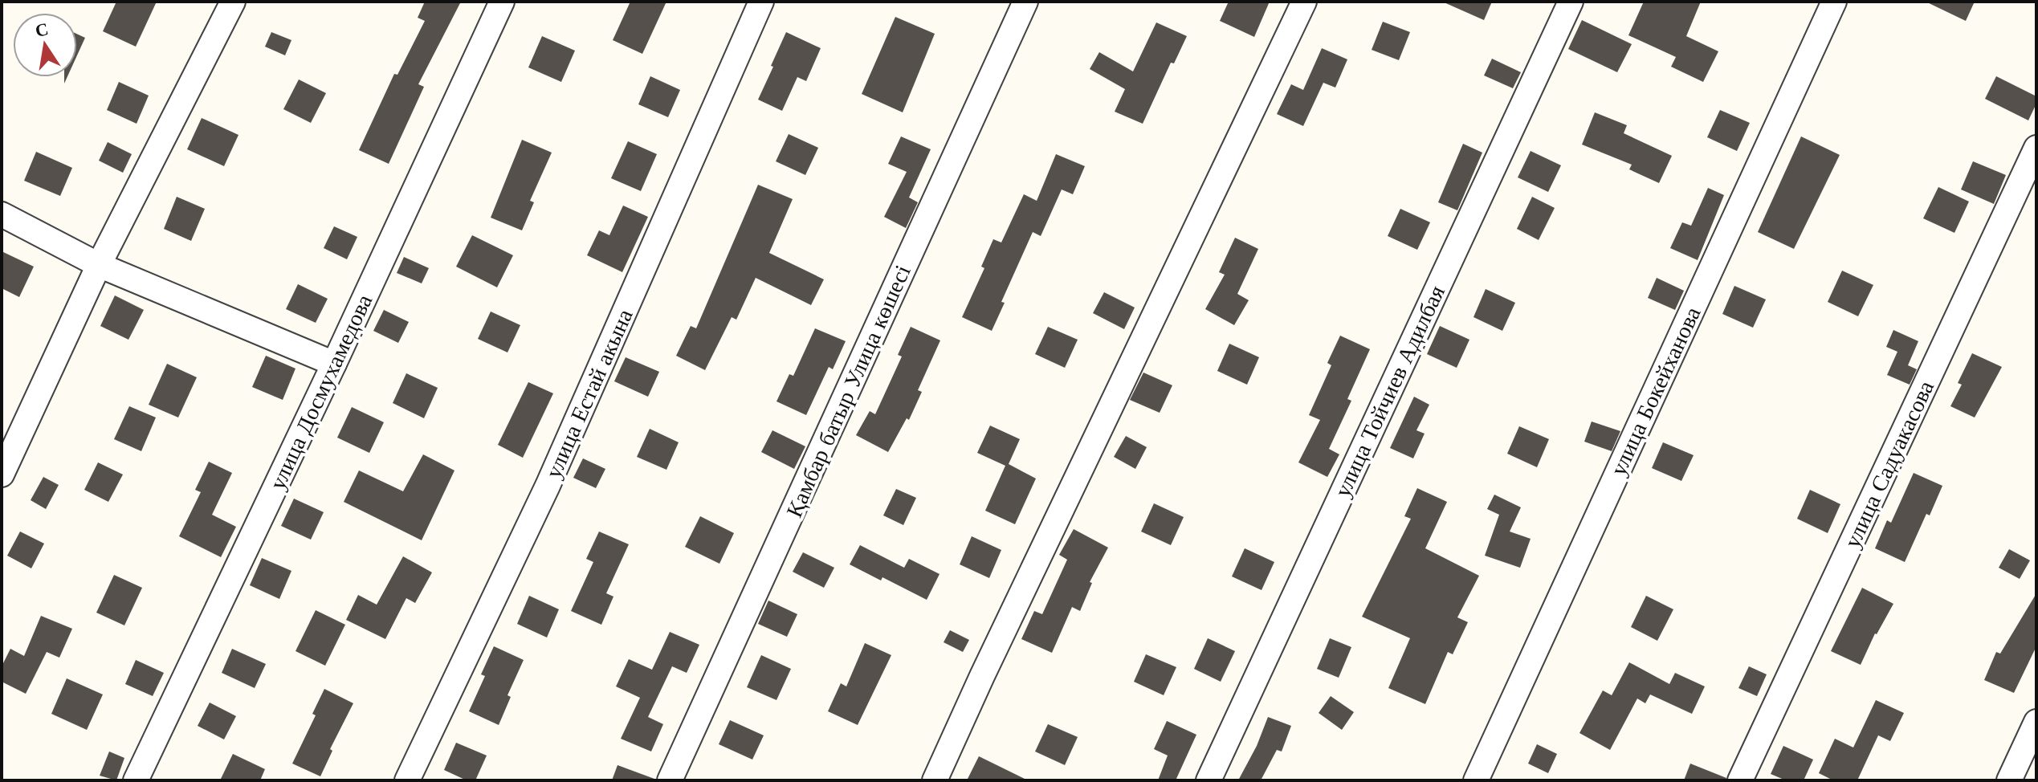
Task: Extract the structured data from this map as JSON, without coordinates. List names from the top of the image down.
{
  "streets": {
    "street": [
      "Қамбар батыр Улица көшесі",
      "улица Тойчиев Адилбая",
      "улица Бокейханова",
      "улица Досмухамедова",
      "улица Естай акына",
      "улица Садуакасова"
    ]
  },
  "north": "top"
}
